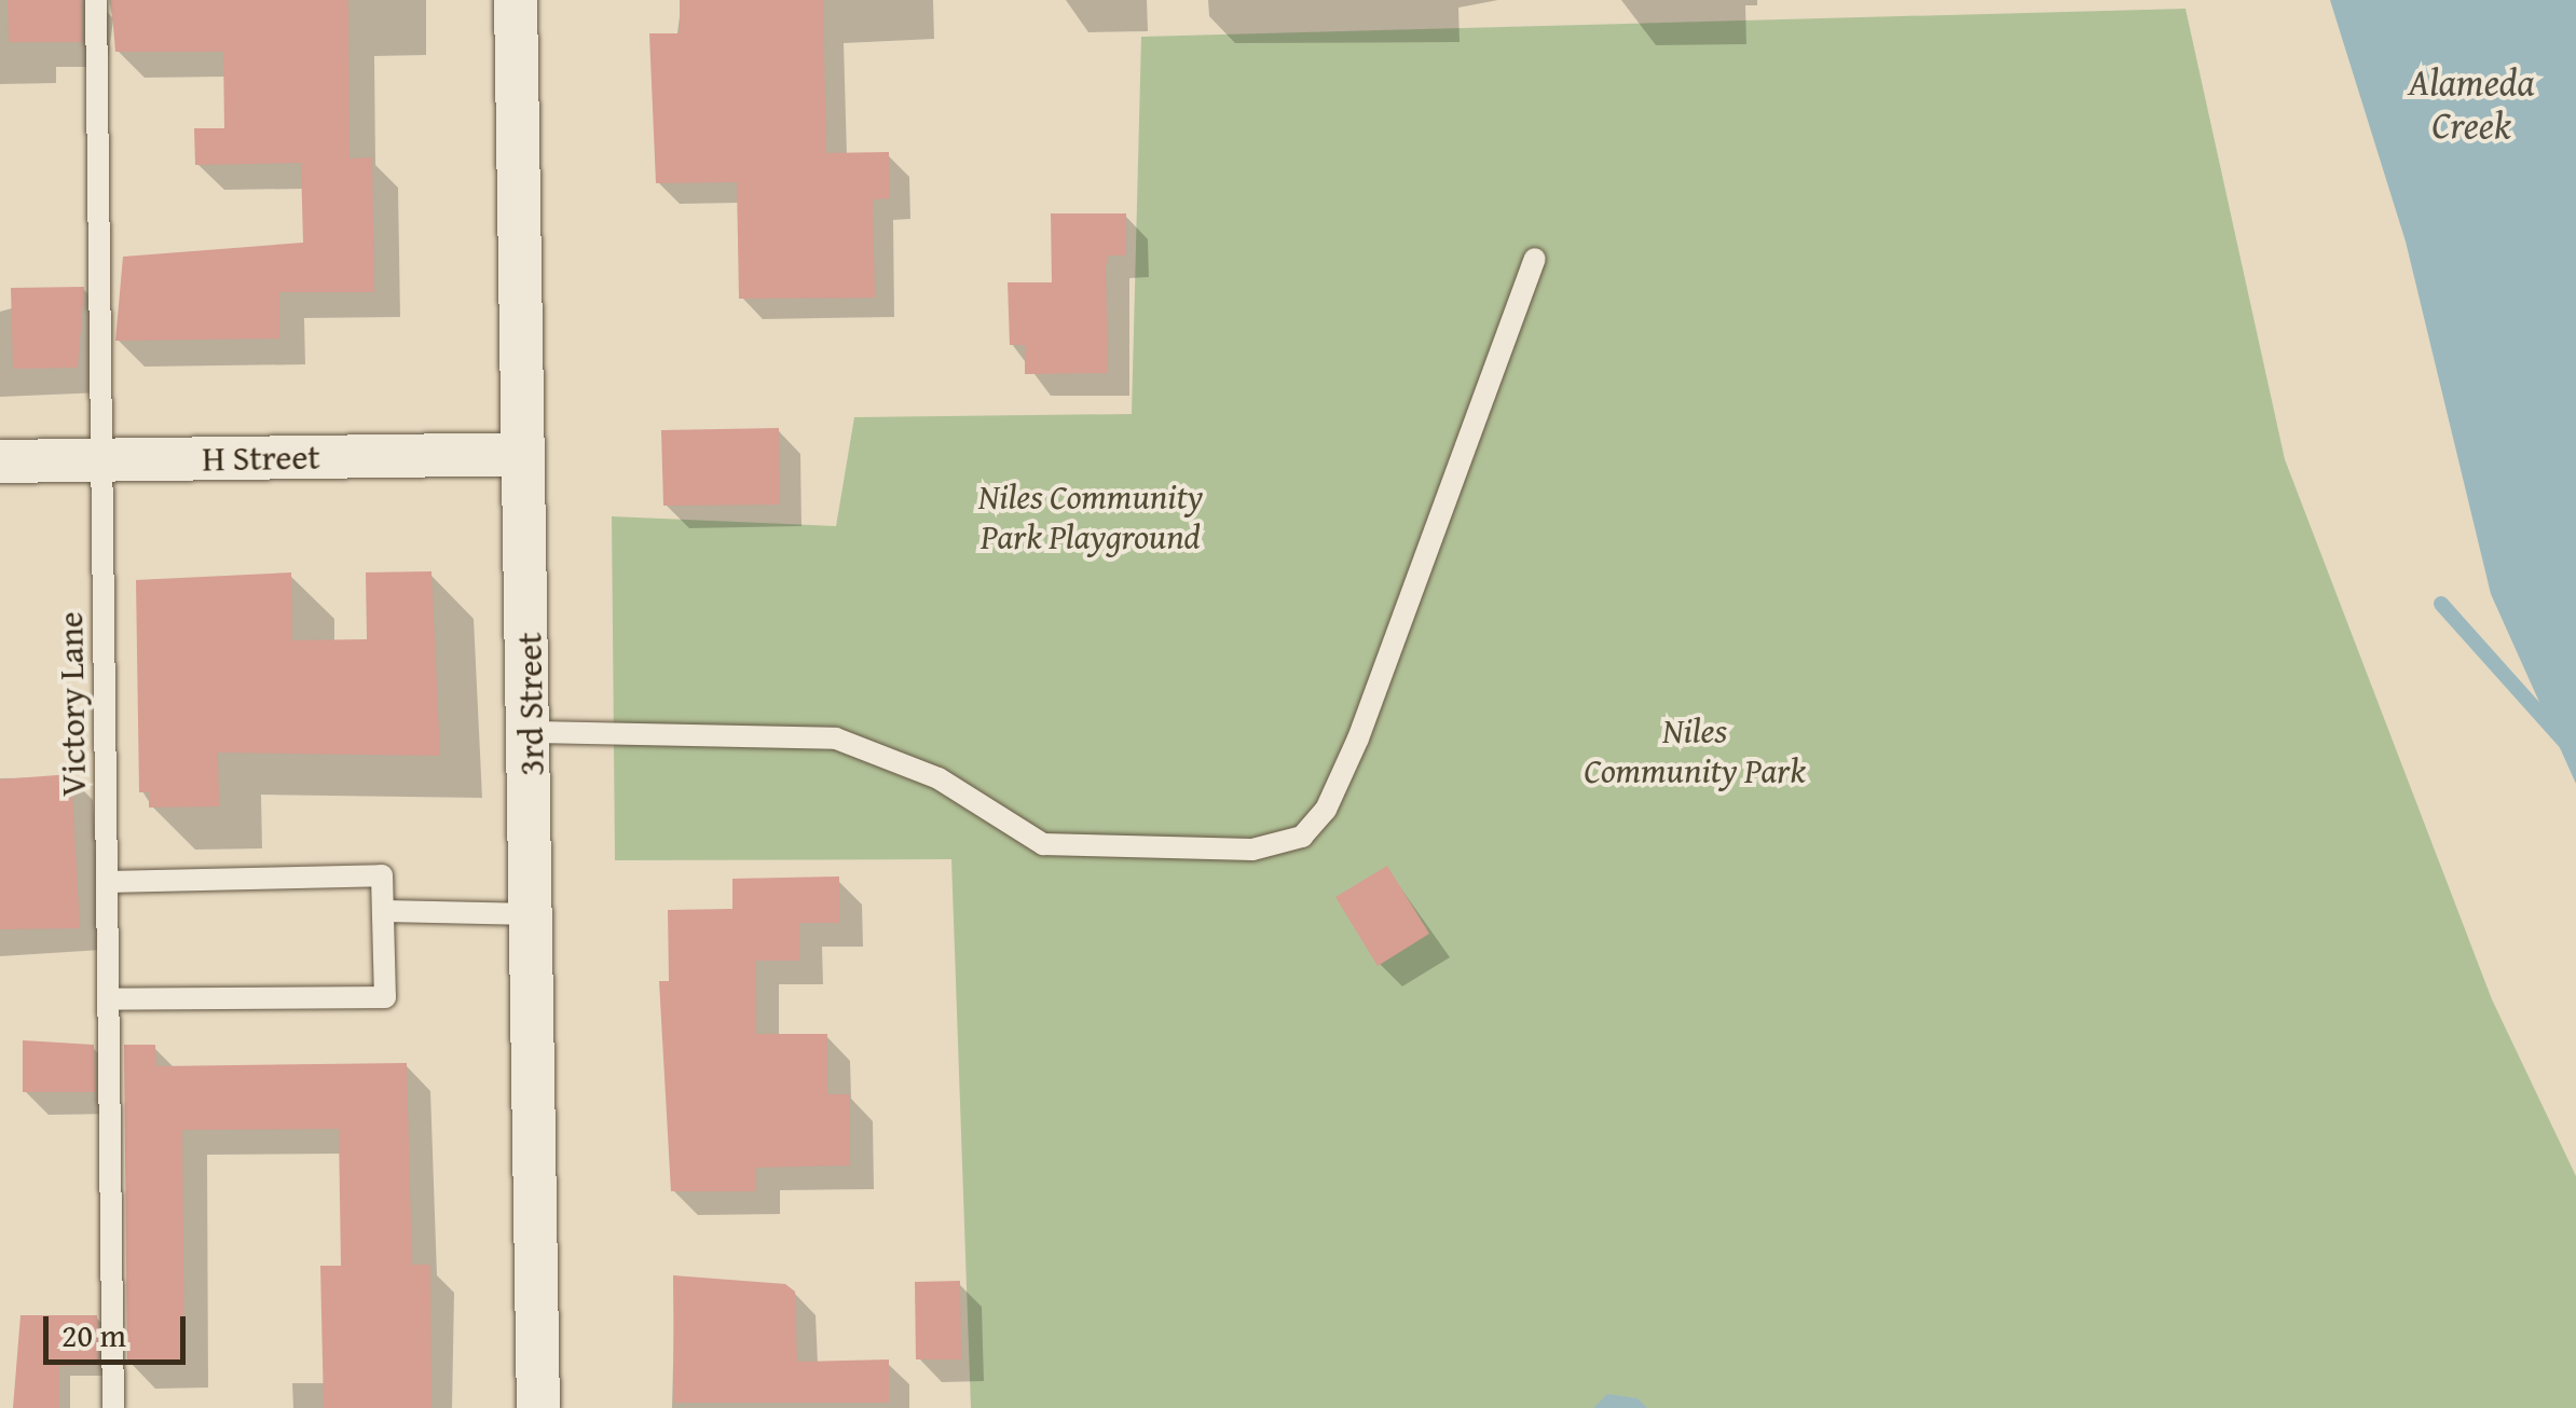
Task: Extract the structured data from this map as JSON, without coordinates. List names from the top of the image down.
{
  "streets": {
    "street": ["H Street", "3rd Street"],
    "lane": ["Victory Lane"]
  },
  "crossings": [
    ["H Street", "Victory Lane"],
    ["H Street", "3rd Street"]
  ],
  "water": ["Alameda Creek"],
  "parks": ["Niles Community Park Playground", "Niles Community Park"],
  "scale_bar": "20 m"
}
